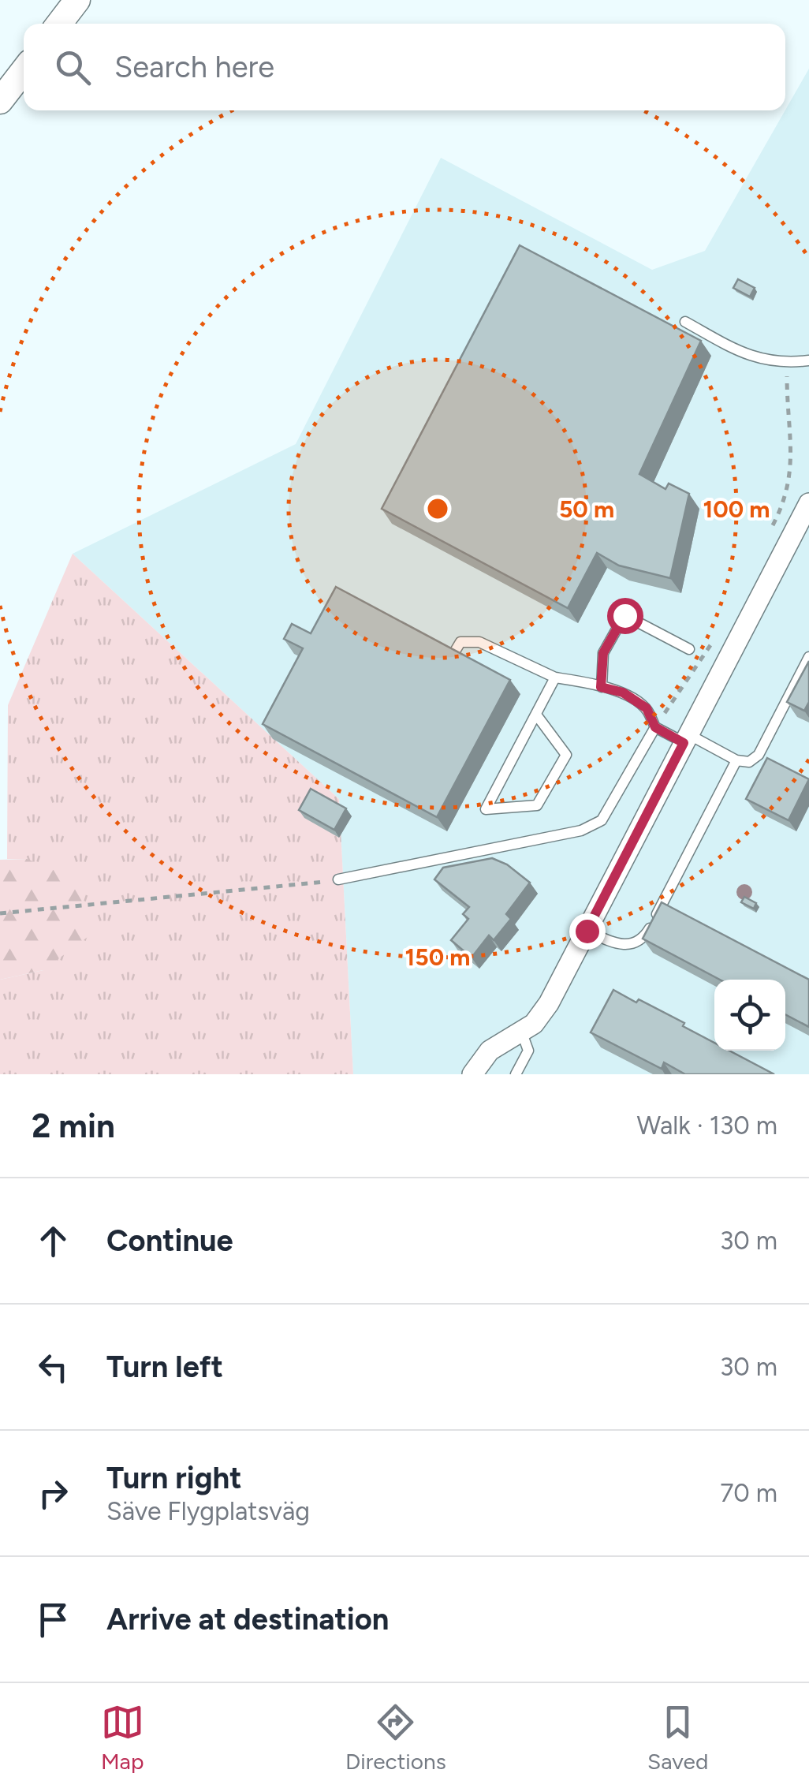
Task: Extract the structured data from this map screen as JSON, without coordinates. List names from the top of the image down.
{
  "page": {
    "search": "Search here",
    "heading": ["2 min", "Walk · 130 m"],
    "list": [
      ["Continue", "30 m"],
      ["Turn left", "30 m"],
      ["Turn right", "Säve Flygplatsväg", "70 m"],
      "Arrive at destination"
    ],
    "nav": ["Map", "Directions", "Saved"]
  },
  "rings": ["50 m", "100 m", "150 m"]
}
